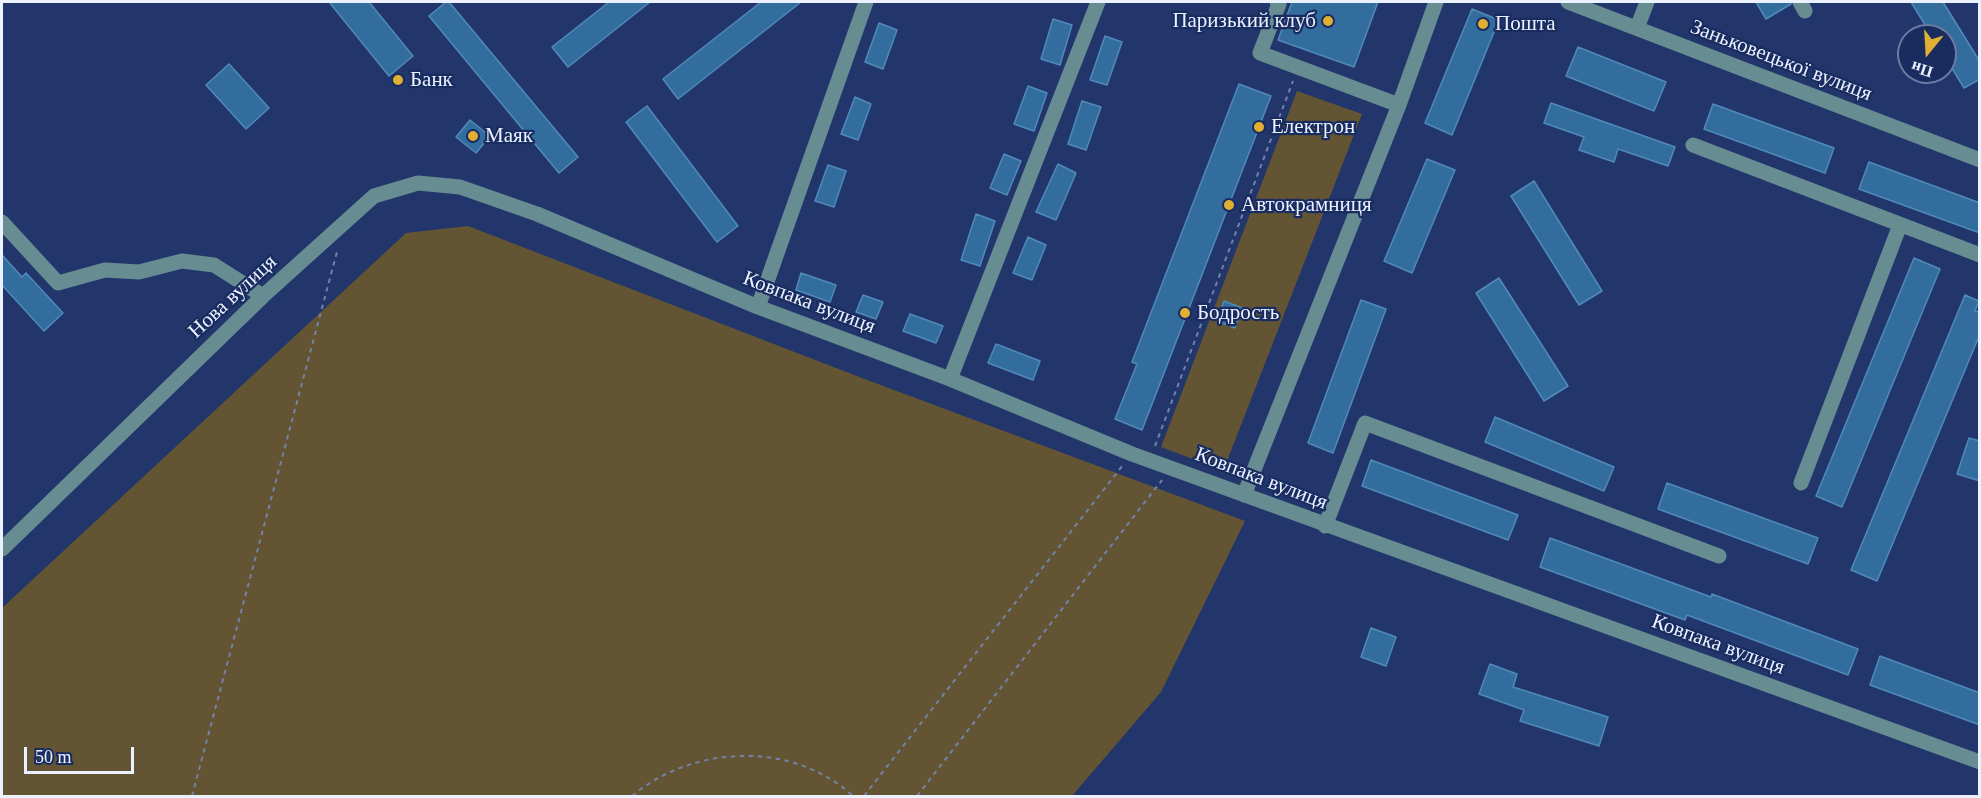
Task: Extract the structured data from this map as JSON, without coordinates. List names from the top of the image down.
{
  "streets": {
    "street": ["Заньковецької вулиця", "Нова вулиця", "Ковпака вулиця"]
  },
  "crossings": [
    ["Нова вулиця", "Ковпака вулиця"]
  ],
  "places": [
    "Паризький клуб",
    "Пошта",
    "Банк",
    "Електрон",
    "Маяк",
    "Автокрамниця",
    "Бодрость"
  ],
  "scale_bar": "50 m",
  "north": "bottom"
}
